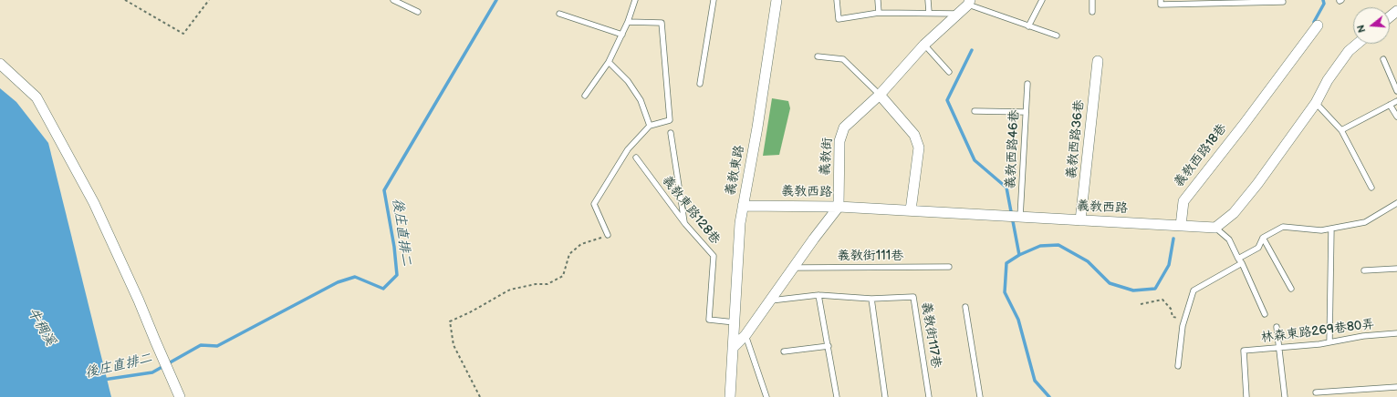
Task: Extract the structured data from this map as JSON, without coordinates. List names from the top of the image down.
{
  "streets": {
    "street": [
      "義教西路36巷",
      "義教西路18巷",
      "義教街",
      "義教東路",
      "義教西路"
    ],
    "lane": [
      "義教西路46巷",
      "義教東路128巷",
      "義教街111巷",
      "林森東路269巷80弄",
      "義教街117巷"
    ]
  },
  "crossings": [
    ["義教西路36巷", "義教西路"],
    ["義教西路46巷", "義教西路"],
    ["義教西路18巷", "義教西路"],
    ["義教街", "義教西路"],
    ["義教東路", "義教西路"],
    ["義教東路", "義教東路128巷"]
  ],
  "water": ["後庄直排二", "牛稠溪"],
  "north": "left"
}
